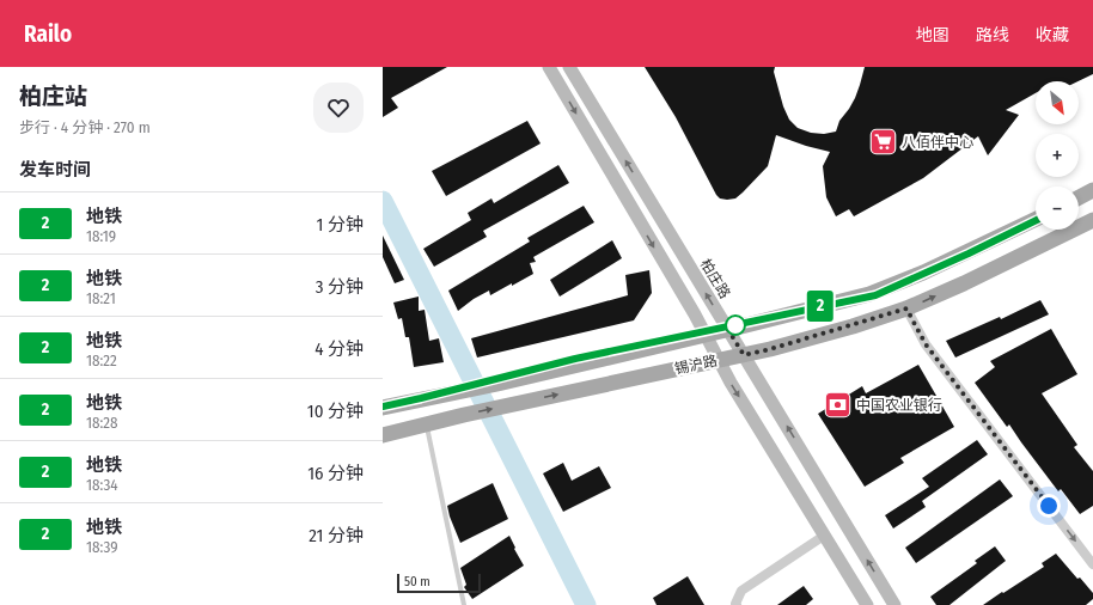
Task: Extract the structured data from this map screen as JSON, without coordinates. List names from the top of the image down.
{
  "streets": {
    "main road": ["锡沪路"],
    "street": ["柏庄路"]
  },
  "crossings": [
    ["柏庄路", "锡沪路"]
  ],
  "places": {
    "supermarket": ["八佰伴中心"],
    "bank": ["中国农业银行"]
  },
  "lines": ["metro line 2"],
  "scale_bar": "50 m",
  "north": "bottom right",
  "page": {
    "header": "Railo",
    "nav": ["地图", "路线", "收藏"],
    "heading": [
      ["柏庄站", "步行 · 4 分钟 · 270 m"],
      "发车时间"
    ],
    "on_map": "2",
    "map_buttons": ["+", "−"],
    "list": [
      {
        "mark": "2",
        "name": "地铁",
        "note": "18:19",
        "value": "1 分钟"
      },
      {
        "mark": "2",
        "name": "地铁",
        "note": "18:21",
        "value": "3 分钟"
      },
      {
        "mark": "2",
        "name": "地铁",
        "note": "18:22",
        "value": "4 分钟"
      },
      {
        "mark": "2",
        "name": "地铁",
        "note": "18:28",
        "value": "10 分钟"
      },
      {
        "mark": "2",
        "name": "地铁",
        "note": "18:34",
        "value": "16 分钟"
      },
      {
        "mark": "2",
        "name": "地铁",
        "note": "18:39",
        "value": "21 分钟"
      }
    ],
    "scale": "50 m"
  }
}
